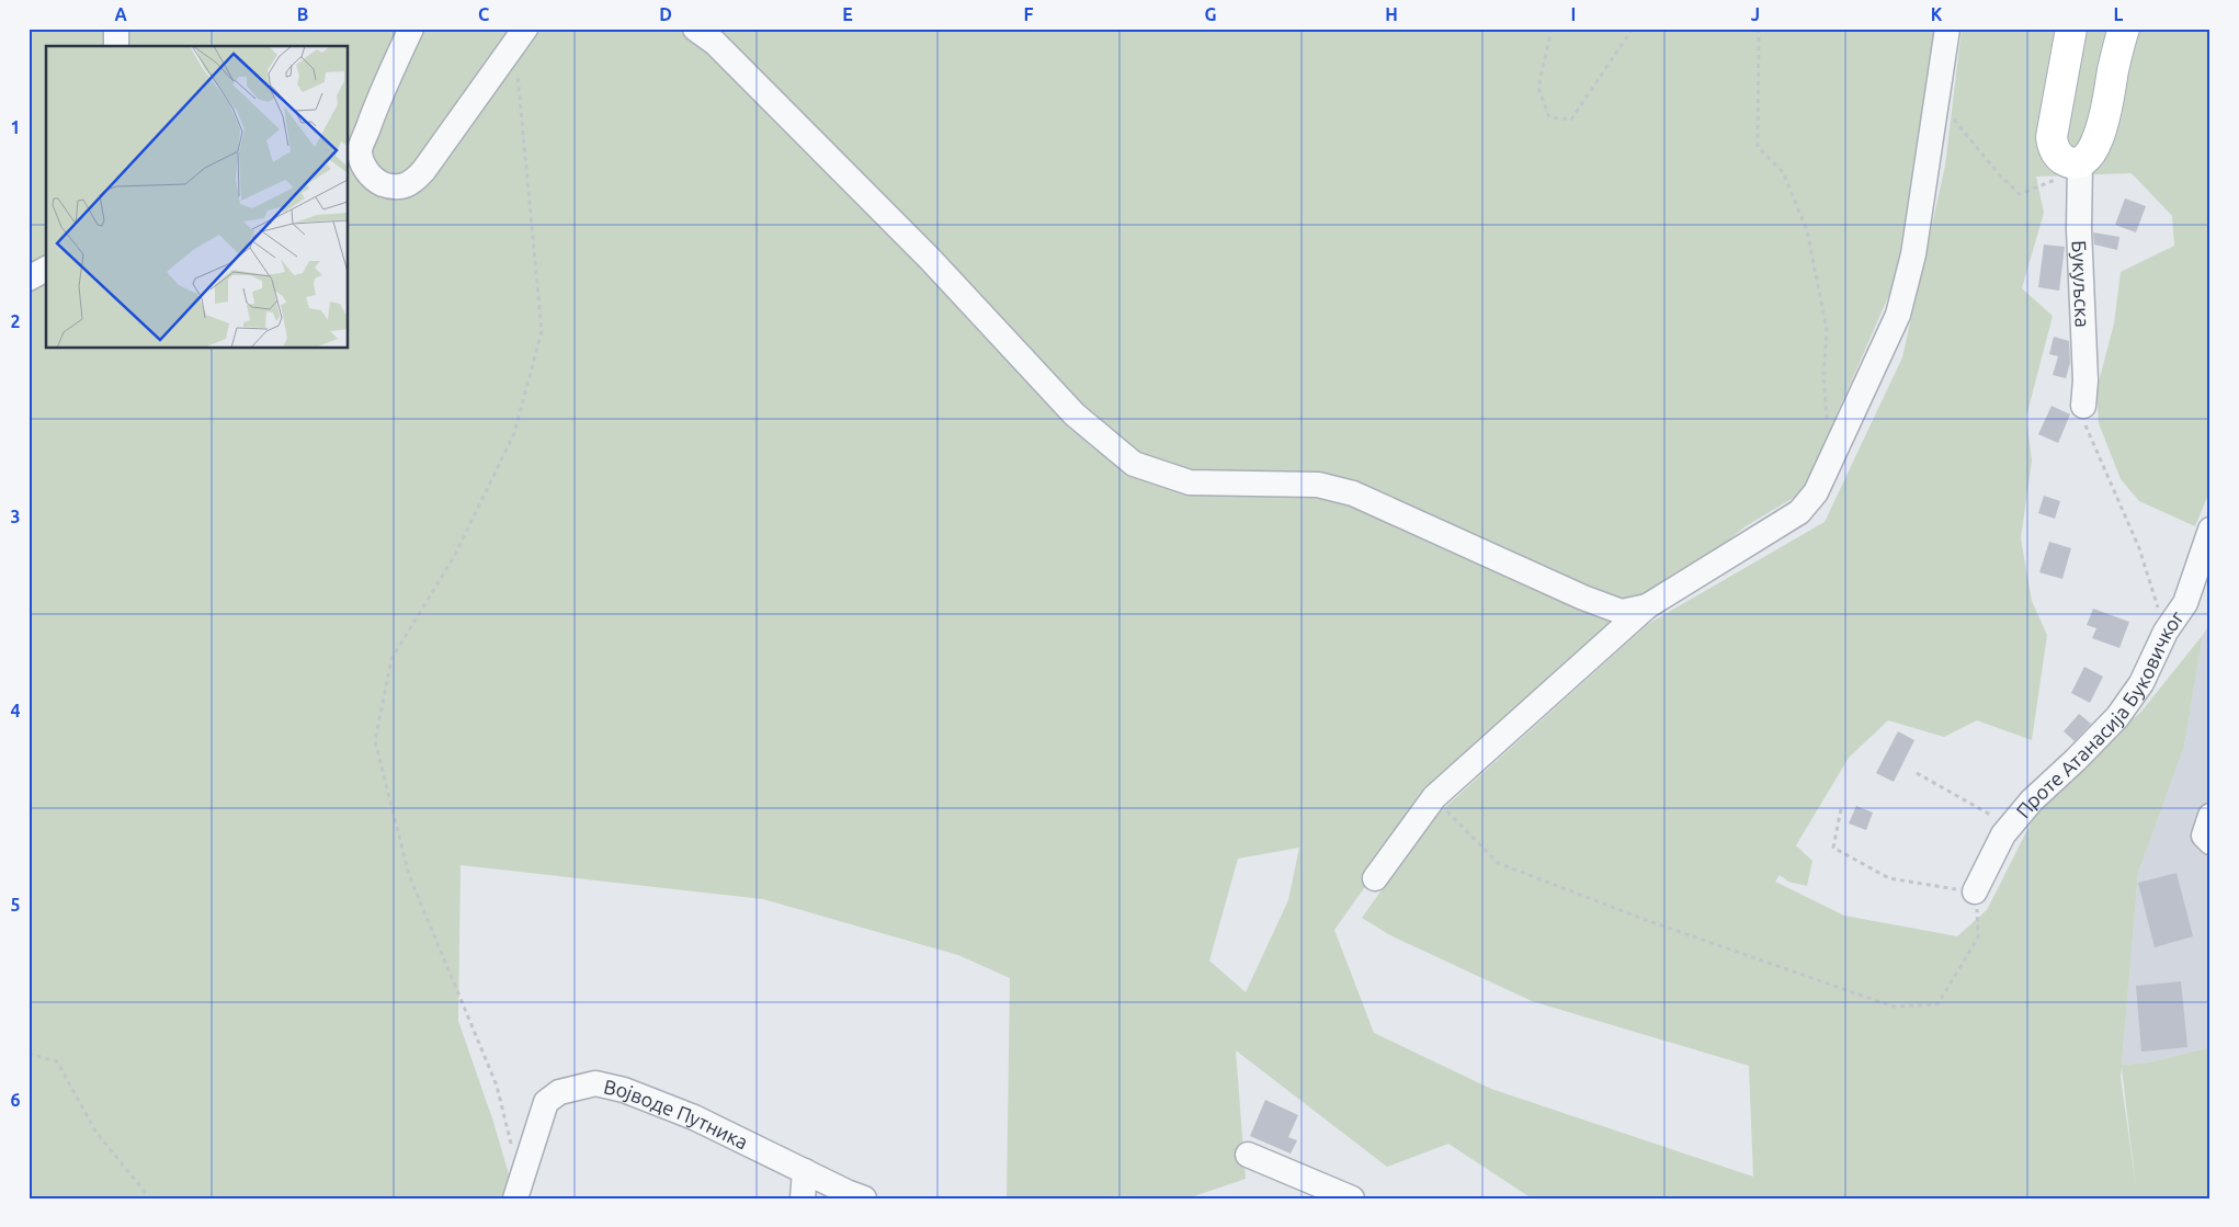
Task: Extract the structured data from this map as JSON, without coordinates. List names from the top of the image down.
{
  "streets": {
    "street": ["Букуљска", "Проте Атанасија Буковичког", "Војводе Путника"]
  },
  "grid": {
    "columns": [
      "A",
      "B",
      "C",
      "D",
      "E",
      "F",
      "G",
      "H",
      "I",
      "J",
      "K",
      "L"
    ],
    "rows": [
      "1",
      "2",
      "3",
      "4",
      "5",
      "6"
    ]
  }
}
